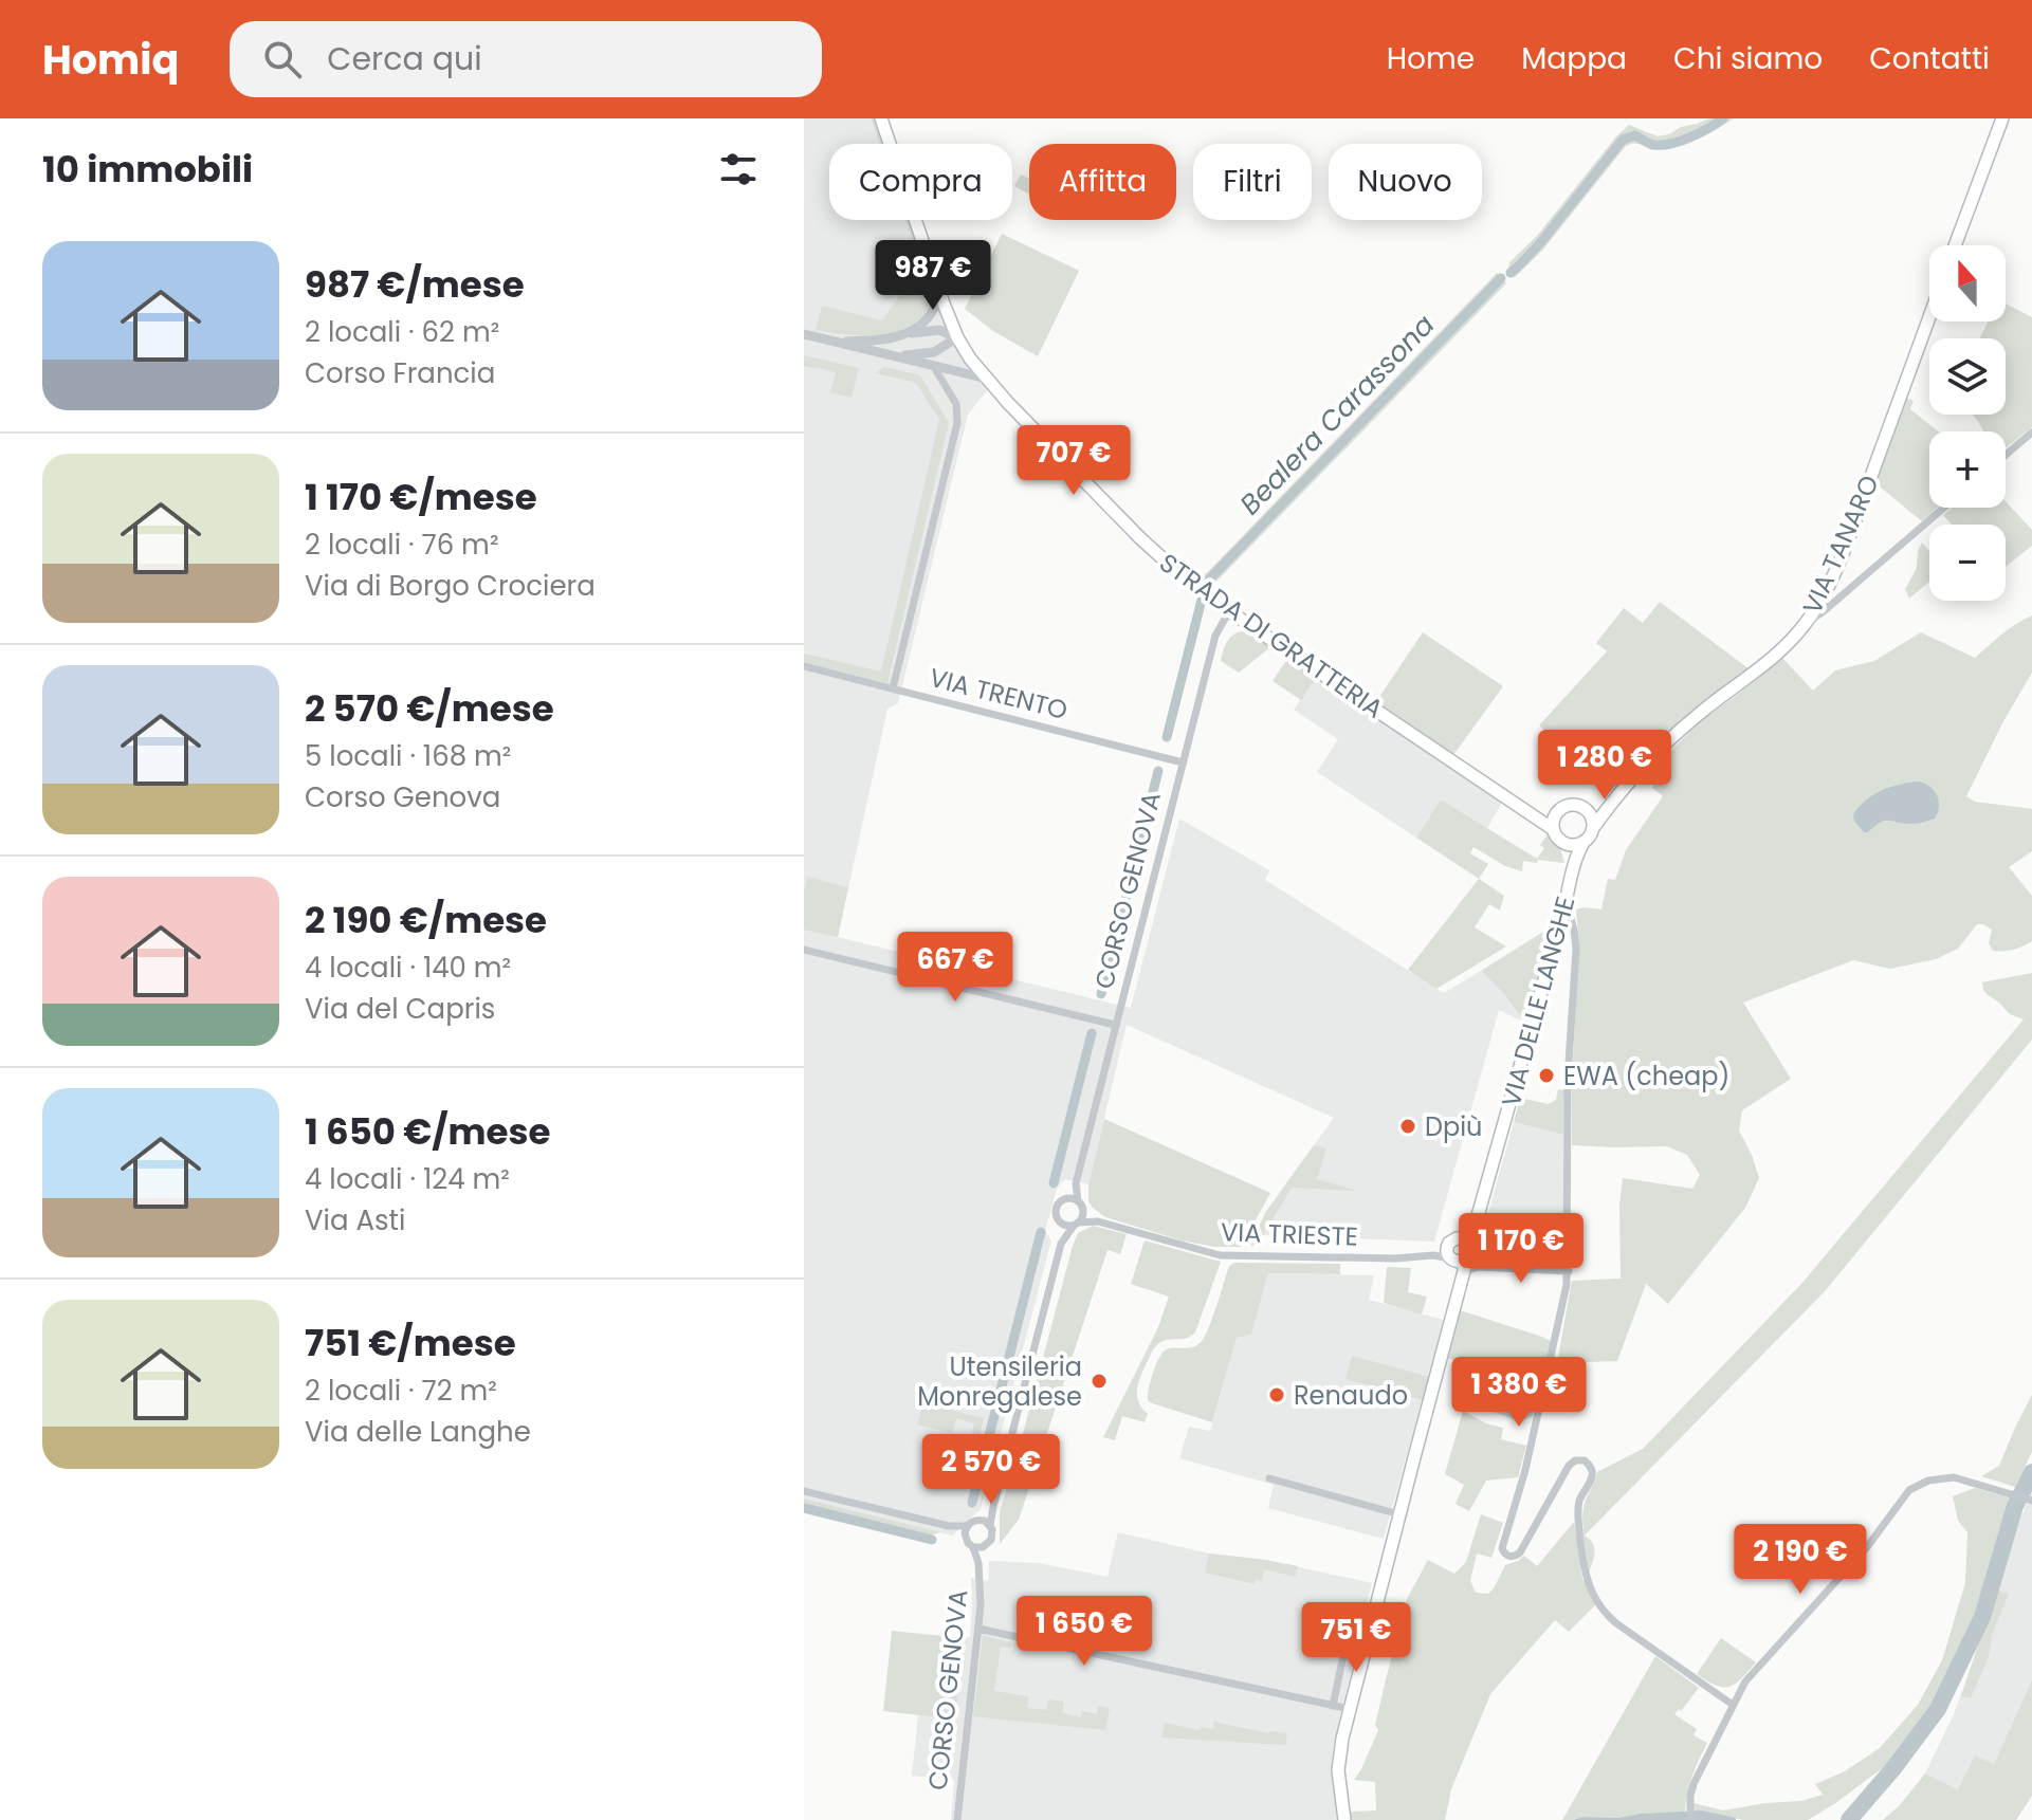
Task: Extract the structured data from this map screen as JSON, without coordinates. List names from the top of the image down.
{
  "streets": {
    "main road": ["VIA TANARO", "STRADA DI GRATTERIA", "VIA DELLE LANGHE"],
    "street": ["VIA TRENTO", "CORSO GENOVA", "VIA TRIESTE"]
  },
  "crossings": [
    ["VIA TANARO", "STRADA DI GRATTERIA"],
    ["VIA TANARO", "VIA DELLE LANGHE"],
    ["STRADA DI GRATTERIA", "CORSO GENOVA"],
    ["STRADA DI GRATTERIA", "VIA DELLE LANGHE"],
    ["VIA TRENTO", "CORSO GENOVA"],
    ["CORSO GENOVA", "VIA TRIESTE"],
    ["VIA DELLE LANGHE", "VIA TRIESTE"]
  ],
  "water": ["Bealera Carassona"],
  "places": [
    "EWA (cheap)",
    "Dpiù",
    "Utensileria Monregalese",
    "Renaudo"
  ],
  "north": "top",
  "page": {
    "header": "Homiq",
    "search": "Cerca qui",
    "nav": [
      "Home",
      "Mappa",
      "Chi siamo",
      "Contatti"
    ],
    "heading": "10 immobili",
    "chip": [
      "Compra",
      "Affitta",
      "Filtri",
      "Nuovo"
    ],
    "list": [
      {
        "name": "987 €/mese",
        "note": "2 locali · 62 m² · Corso Francia"
      },
      {
        "name": "1 170 €/mese",
        "note": "2 locali · 76 m² · Via di Borgo Crociera"
      },
      {
        "name": "2 570 €/mese",
        "note": "5 locali · 168 m² · Corso Genova"
      },
      {
        "name": "2 190 €/mese",
        "note": "4 locali · 140 m² · Via del Capris"
      },
      {
        "name": "1 650 €/mese",
        "note": "4 locali · 124 m² · Via Asti"
      },
      {
        "name": "751 €/mese",
        "note": "2 locali · 72 m² · Via delle Langhe"
      }
    ],
    "price": [
      "987 €",
      "707 €",
      "1 280 €",
      "667 €",
      "1 170 €",
      "1 380 €",
      "2 570 €",
      "2 190 €",
      "1 650 €",
      "751 €"
    ],
    "map_buttons": ["+", "−"]
  }
}
